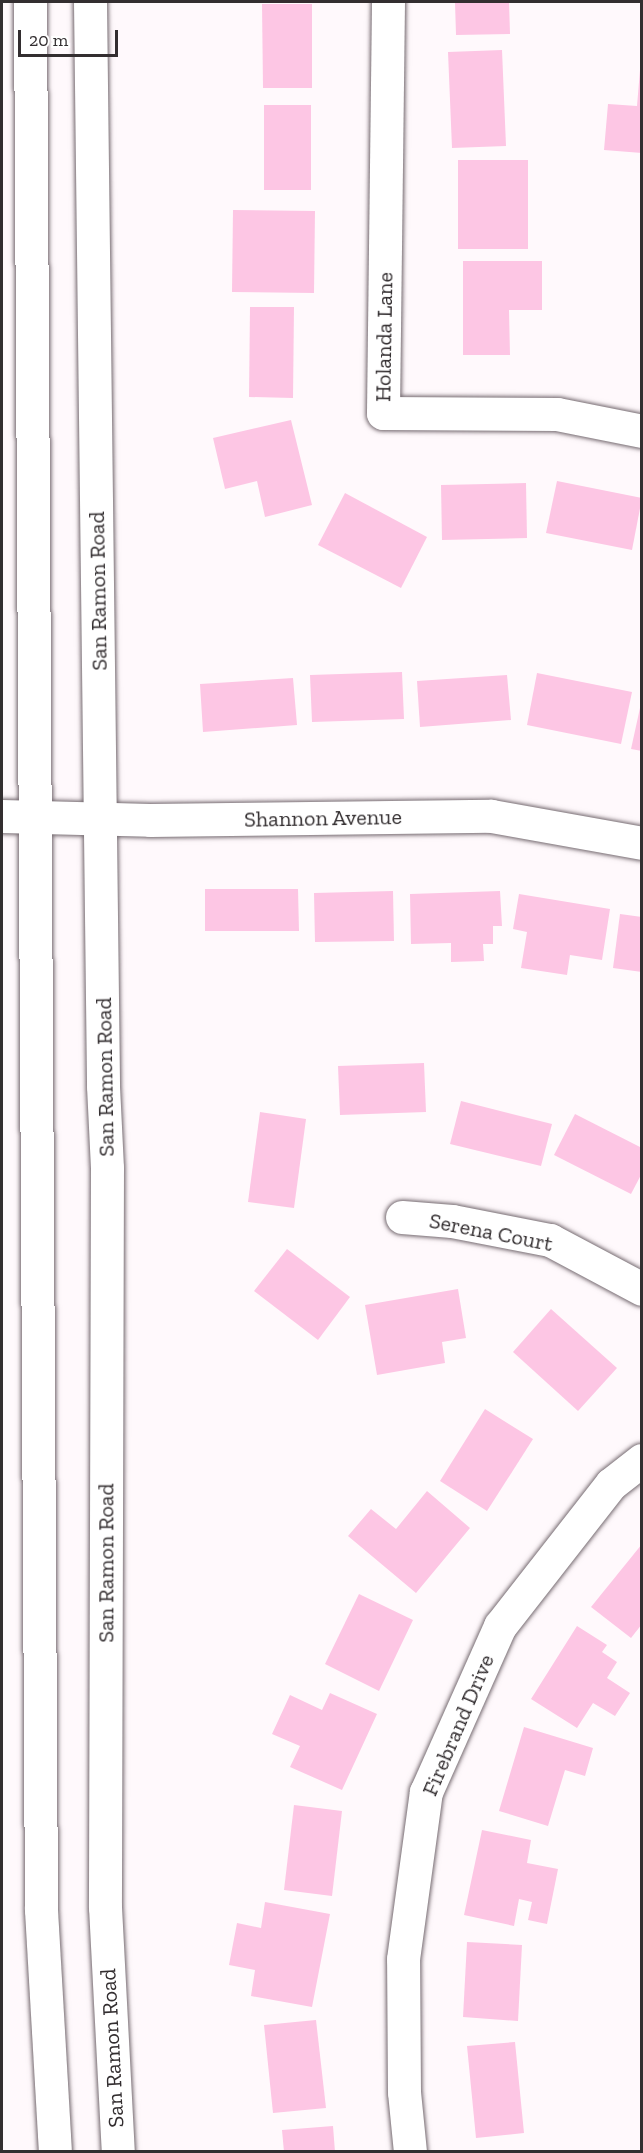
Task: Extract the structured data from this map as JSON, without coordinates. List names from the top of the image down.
{
  "streets": {
    "main road": [
      "Holanda Lane",
      "San Ramon Road",
      "Shannon Avenue",
      "Serena Court",
      "Firebrand Drive"
    ]
  },
  "crossings": [
    ["San Ramon Road", "Shannon Avenue"]
  ],
  "scale_bar": "20 m"
}
